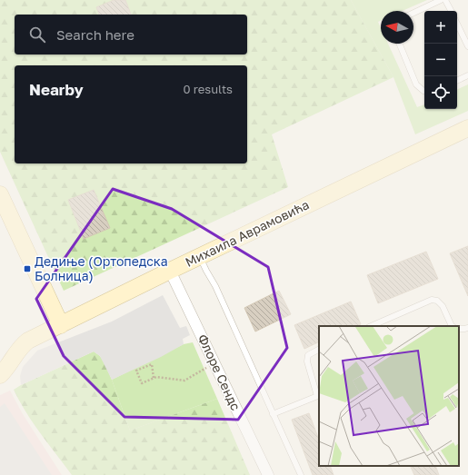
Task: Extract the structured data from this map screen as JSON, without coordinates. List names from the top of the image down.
{
  "streets": {
    "street": ["Михаила Аврамовића", "Флоре Сендс"]
  },
  "crossings": [
    ["Михаила Аврамовића", "Флоре Сендс"]
  ],
  "places": {
    "transit": ["Дедиње (Ортопедска Болница)"]
  },
  "north": "left",
  "page": {
    "map_buttons": ["+", "−"],
    "search": "Search here",
    "heading": ["Nearby", "0 results"]
  }
}
